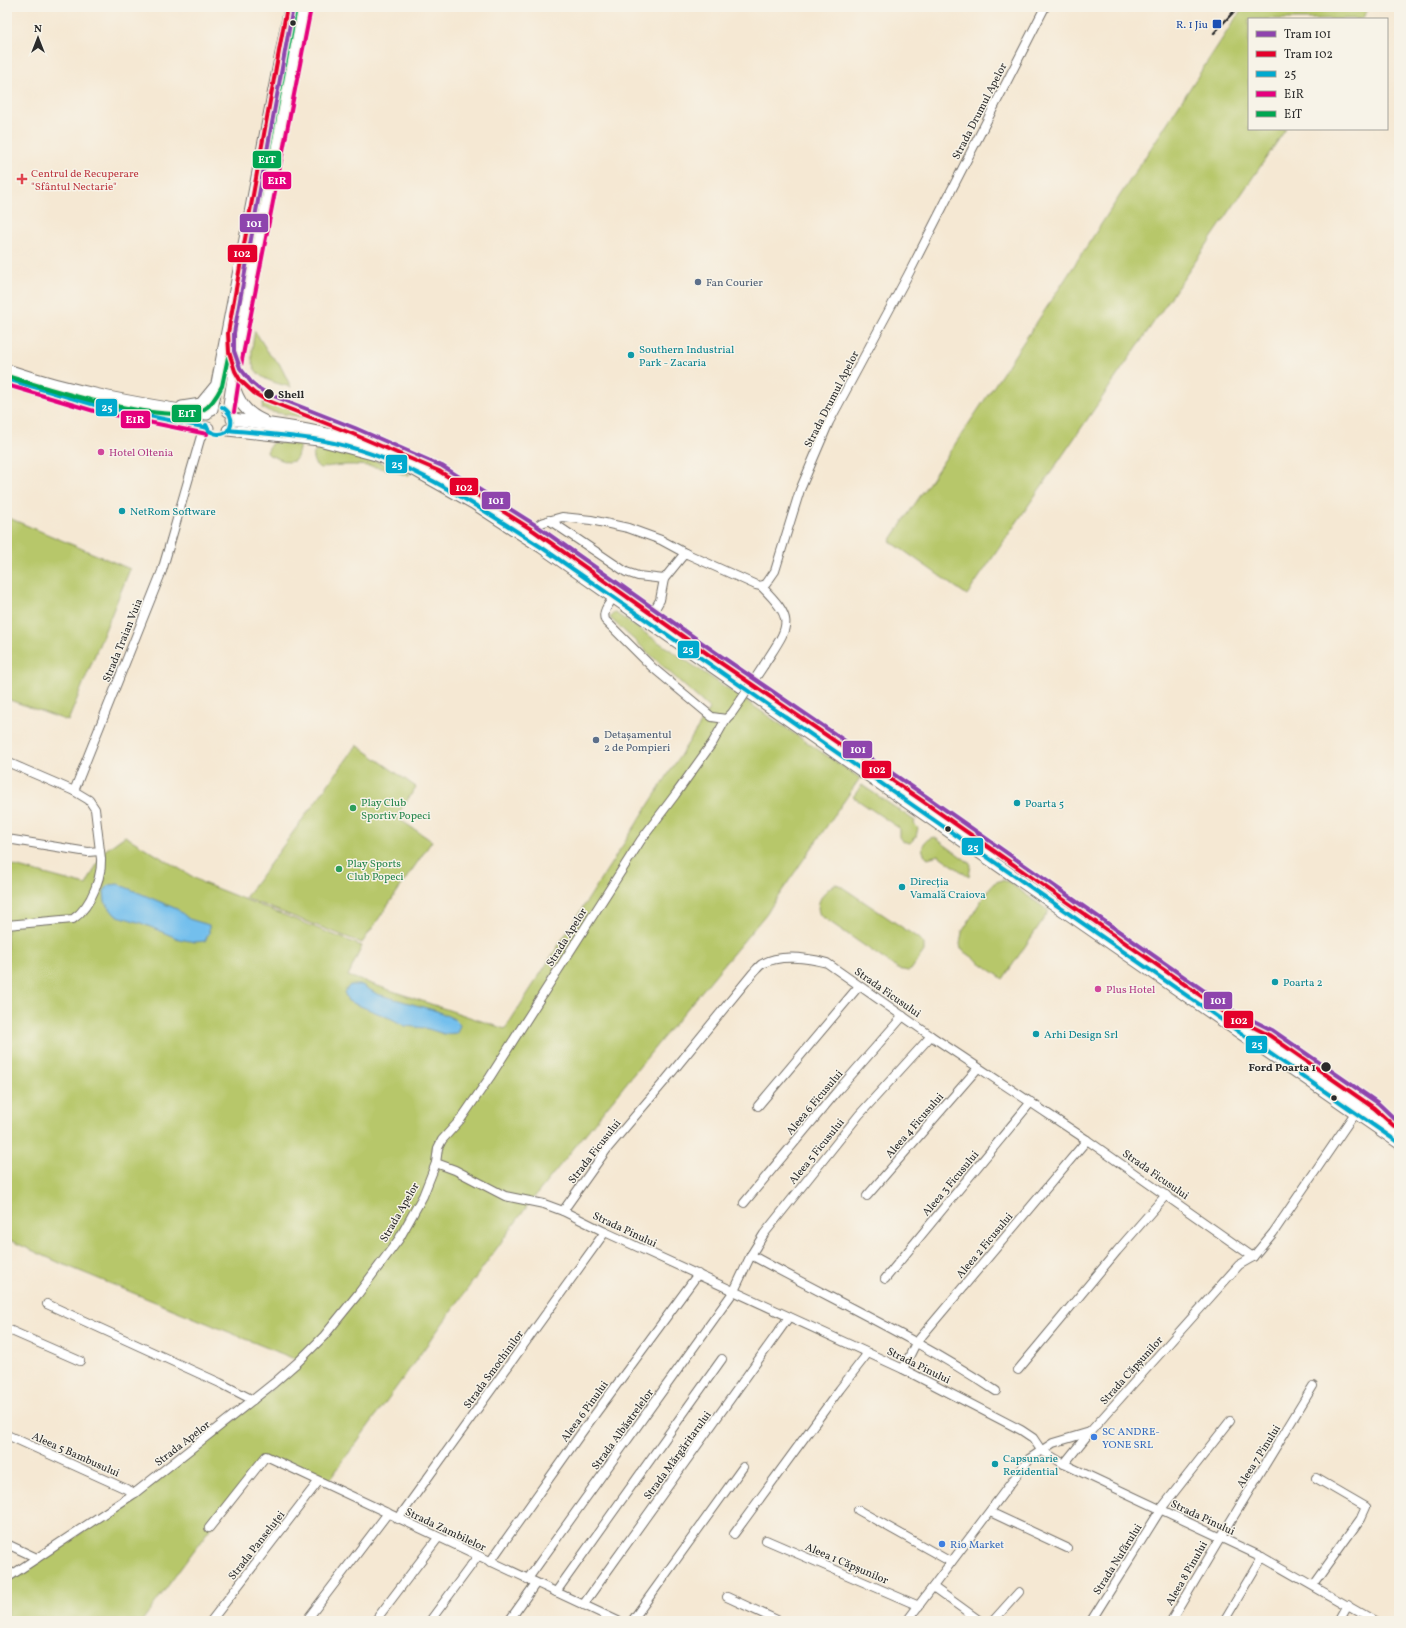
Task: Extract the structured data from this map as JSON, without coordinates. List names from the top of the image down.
{
  "streets": {
    "street": [
      "Strada Drumul Apelor",
      "Strada Traian Vuia",
      "Strada Apelor",
      "Strada Ficusului",
      "Aleea 6 Ficusului",
      "Aleea 4 Ficusului",
      "Aleea 5 Ficusului",
      "Aleea 3 Ficusului",
      "Strada Pinului",
      "Aleea 2 Ficusului",
      "Strada Smochinilor",
      "Strada Căpșunilor",
      "Aleea 6 Pinului",
      "Strada Albăstrelelor",
      "Aleea 5 Bambusului",
      "Strada Mărgăritarului",
      "Aleea 7 Pinului",
      "Strada Zambilelor",
      "Strada Panseluței",
      "Strada Nufărului",
      "Aleea 1 Căpșunilor",
      "Aleea 8 Pinului"
    ]
  },
  "crossings": [
    ["Strada Drumul Apelor", "Strada Apelor"],
    ["Strada Apelor", "Strada Pinului"],
    ["Strada Apelor", "Aleea 5 Bambusului"],
    ["Strada Ficusului", "Aleea 6 Ficusului"],
    ["Strada Ficusului", "Aleea 4 Ficusului"],
    ["Strada Ficusului", "Aleea 5 Ficusului"],
    ["Strada Ficusului", "Aleea 3 Ficusului"],
    ["Strada Ficusului", "Strada Pinului"],
    ["Strada Ficusului", "Aleea 2 Ficusului"],
    ["Strada Ficusului", "Strada Căpșunilor"],
    ["Aleea 5 Ficusului", "Strada Pinului"],
    ["Aleea 5 Ficusului", "Strada Albăstrelelor"],
    ["Strada Pinului", "Aleea 2 Ficusului"],
    ["Strada Pinului", "Strada Smochinilor"],
    ["Strada Pinului", "Strada Căpșunilor"],
    ["Strada Pinului", "Aleea 6 Pinului"],
    ["Strada Pinului", "Strada Albăstrelelor"],
    ["Strada Pinului", "Strada Mărgăritarului"],
    ["Strada Pinului", "Aleea 7 Pinului"],
    ["Strada Pinului", "Strada Nufărului"],
    ["Strada Pinului", "Aleea 8 Pinului"],
    ["Strada Smochinilor", "Strada Zambilelor"],
    ["Aleea 6 Pinului", "Strada Zambilelor"],
    ["Strada Albăstrelelor", "Strada Zambilelor"],
    ["Strada Mărgăritarului", "Strada Zambilelor"],
    ["Aleea 7 Pinului", "Aleea 8 Pinului"],
    ["Strada Zambilelor", "Strada Panseluței"]
  ],
  "places": {
    "transit": ["R. 1 Jiu"],
    "health": ["Centrul de Recuperare \"Sfântul Nectarie\""],
    "other": [
      "Fan Courier",
      "Southern Industrial Park - Zacaria",
      "Shell",
      "Hotel Oltenia",
      "NetRom Software",
      "Detașamentul 2 de Pompieri",
      "Poarta 5",
      "Play Club Sportiv Popeci",
      "Play Sports Club Popeci",
      "Direcția Vamală Craiova",
      "Poarta 2",
      "Plus Hotel",
      "Arhi Design Srl",
      "Ford Poarta 1",
      "SC ANDRE- YONE SRL",
      "Capsunarie Rezidential",
      "Rio Market"
    ]
  },
  "lines": [
    "tram line 101",
    "tram line 102",
    "transit line E1R",
    "transit line E1T",
    "transit line 25"
  ],
  "legend": [
    "Tram 101",
    "Tram 102",
    "25",
    "E1R",
    "E1T"
  ],
  "north": "top"
}
